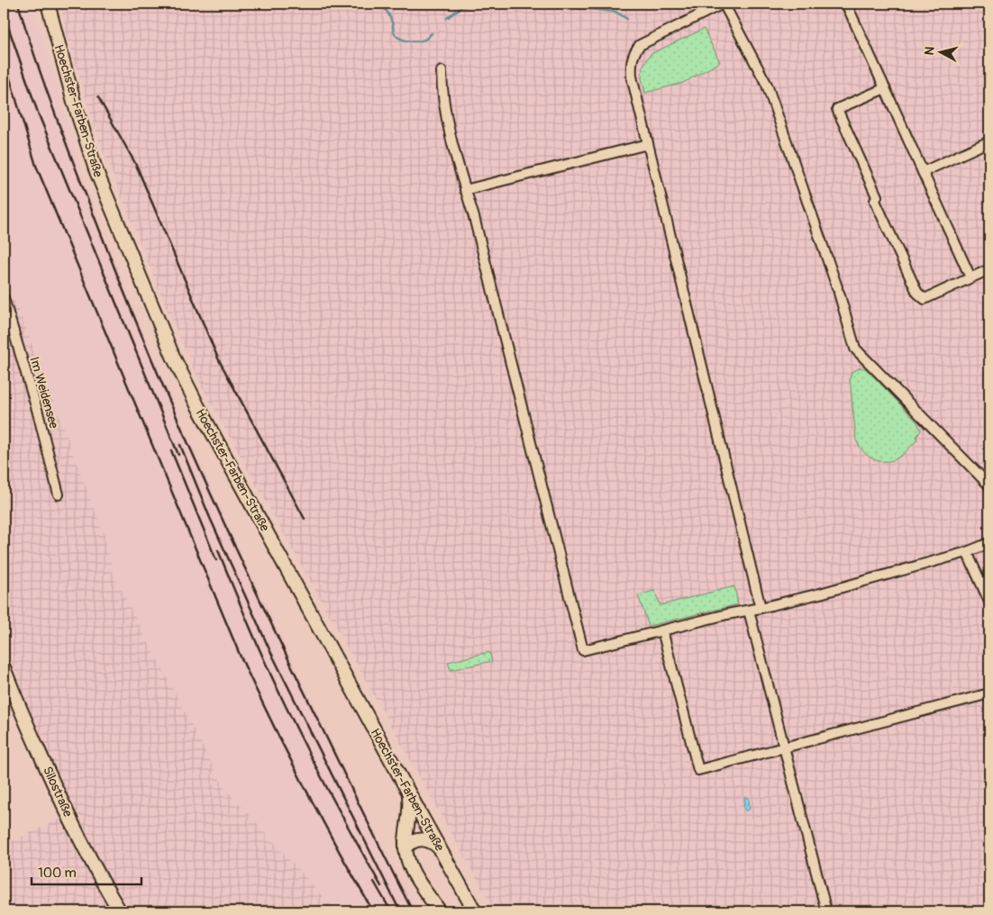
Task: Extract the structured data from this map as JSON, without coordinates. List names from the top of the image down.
{
  "streets": {
    "main road": ["Hoechster-Farben-Straße", "Silostraße"],
    "street": ["Im Weidensee"]
  },
  "scale_bar": "100 m",
  "north": "left"
}
